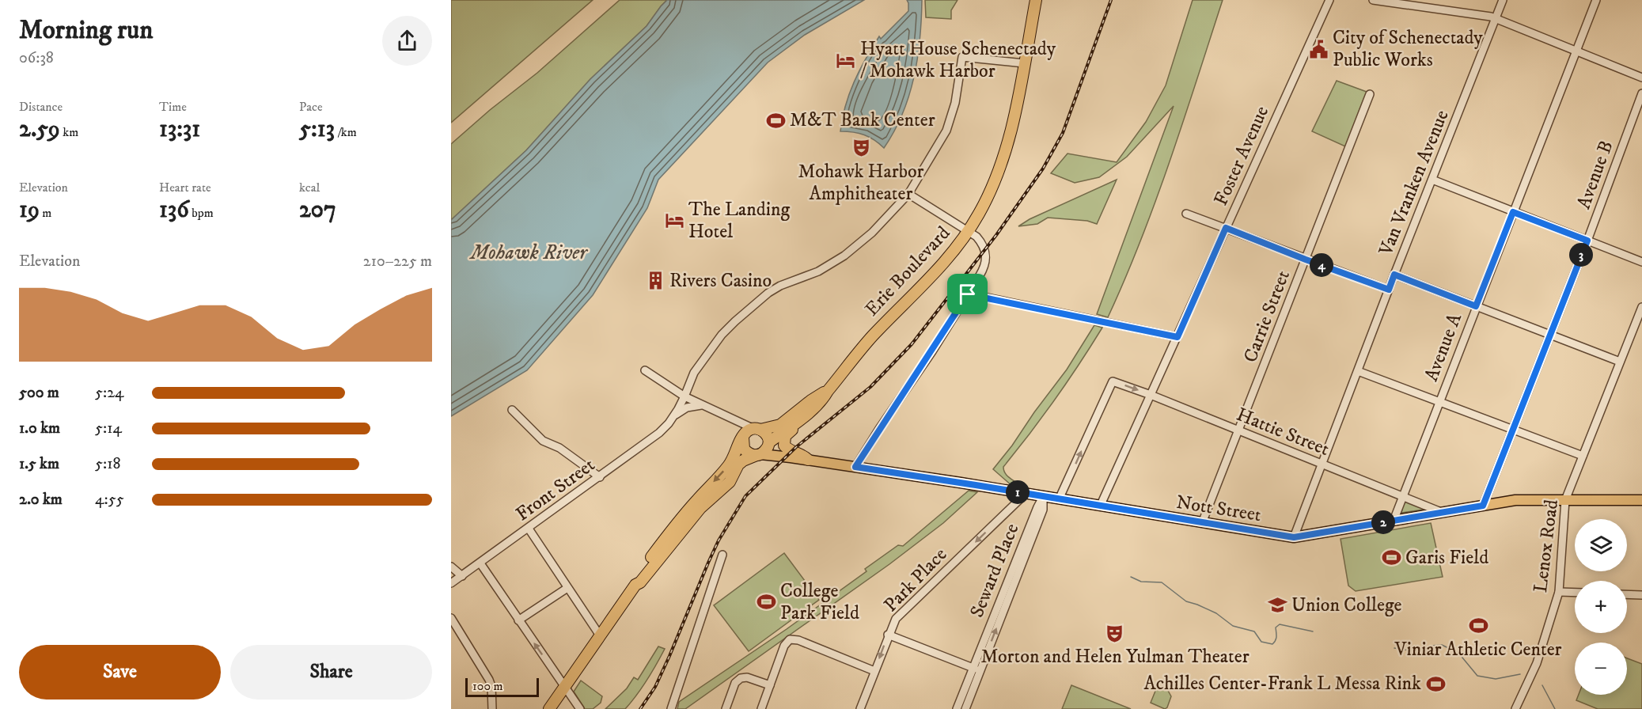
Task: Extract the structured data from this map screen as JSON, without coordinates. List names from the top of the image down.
{
  "streets": {
    "highway": ["Erie Boulevard"],
    "main road": ["Nott Street"],
    "street": [
      "Foster Avenue",
      "Avenue B",
      "Van Vranken Avenue",
      "Carrie Street",
      "Avenue A",
      "Hattie Street",
      "Front Street",
      "Lenox Road",
      "Seward Place",
      "Park Place"
    ]
  },
  "crossings": [
    ["Foster Avenue", "Hattie Street"],
    ["Foster Avenue", "Nott Street"],
    ["Avenue B", "Nott Street"],
    ["Van Vranken Avenue", "Hattie Street"],
    ["Van Vranken Avenue", "Nott Street"],
    ["Erie Boulevard", "Front Street"],
    ["Erie Boulevard", "Nott Street"],
    ["Carrie Street", "Hattie Street"],
    ["Carrie Street", "Nott Street"],
    ["Avenue A", "Hattie Street"],
    ["Avenue A", "Nott Street"],
    ["Hattie Street", "Nott Street"],
    ["Nott Street", "Lenox Road"],
    ["Nott Street", "Seward Place"],
    ["Nott Street", "Park Place"]
  ],
  "one_way": ["Park Place"],
  "water": ["Mohawk River"],
  "places": {
    "public building": ["City of Schenectady Public Works"],
    "hotel": ["Hyatt House Schenectady / Mohawk Harbor", "The Landing Hotel"],
    "sports": [
      "M&T Bank Center",
      "Garis Field",
      "College Park Field",
      "Viniar Athletic Center",
      "Achilles Center-Frank L Messa Rink"
    ],
    "theatre": ["Mohawk Harbor Amphitheater", "Morton and Helen Yulman Theater"],
    "building": ["Rivers Casino"],
    "school or university": ["Union College"]
  },
  "scale_bar": "100 m",
  "page": {
    "heading": ["Morning run", "06:38"],
    "stats": [
      ["Distance", "2.59 km"],
      ["Time", "13:31"],
      ["Pace", "5:13 /km"],
      ["Elevation", "19 m"],
      ["Heart rate", "136 bpm"],
      ["kcal", "207"]
    ],
    "chart": ["Elevation", "210–225 m"],
    "pins": [
      "3",
      "4",
      "1",
      "2"
    ],
    "list": [
      {
        "name": "500 m",
        "note": "5:24"
      },
      {
        "name": "1.0 km",
        "note": "5:14"
      },
      {
        "name": "1.5 km",
        "note": "5:18"
      },
      {
        "name": "2.0 km",
        "note": "4:55"
      }
    ],
    "map_buttons": ["+", "−"],
    "buttons": ["Save", "Share"],
    "scale": "100 m"
  }
}
